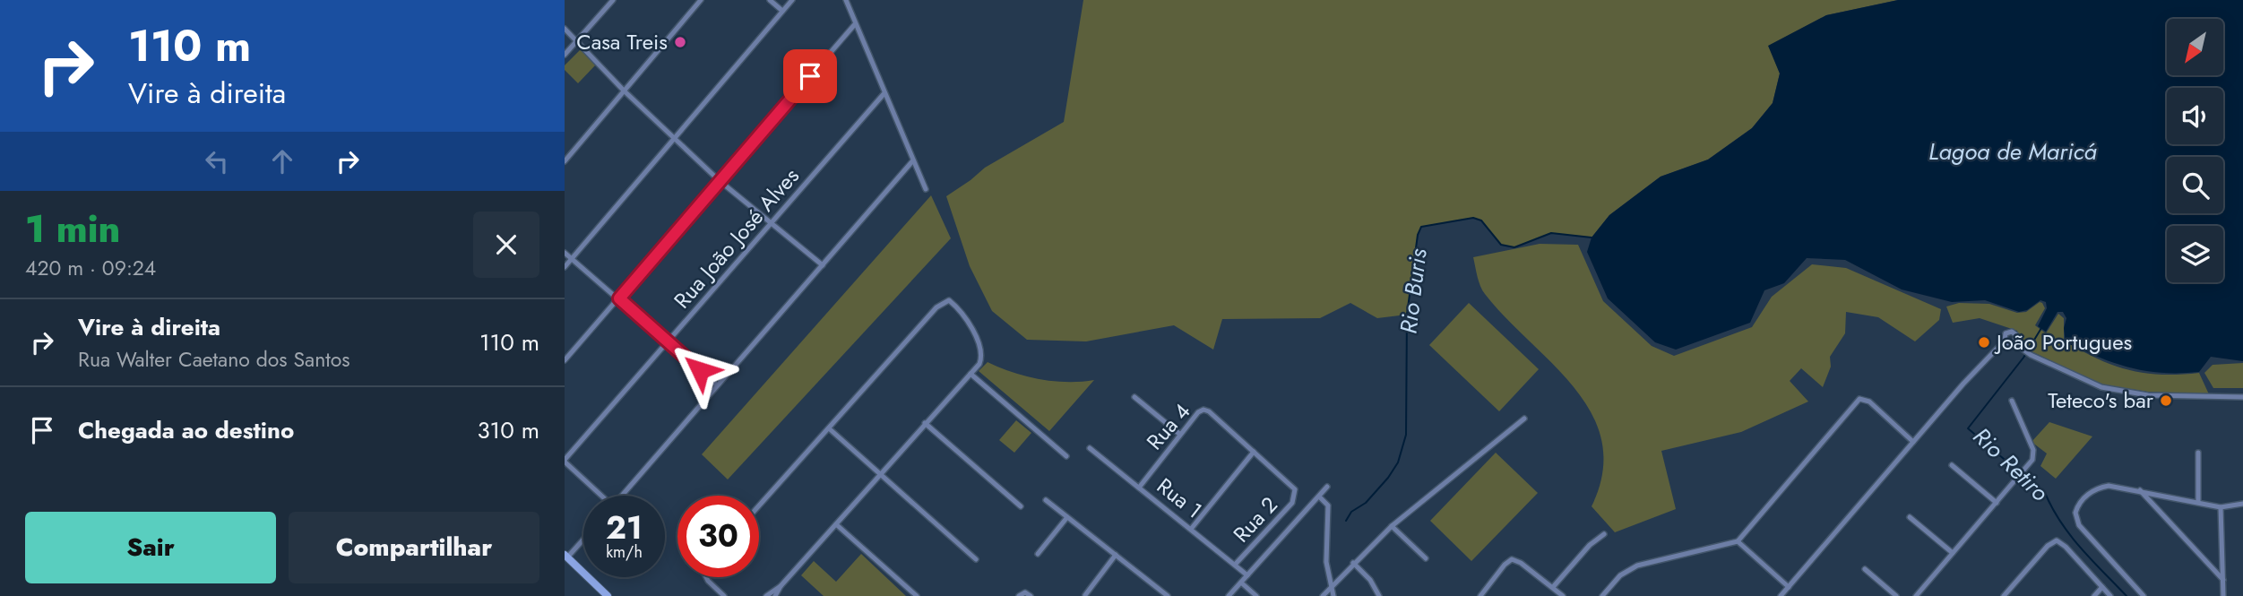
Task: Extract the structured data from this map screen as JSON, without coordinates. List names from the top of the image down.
{
  "streets": {
    "street": [
      "Rua João José Alves",
      "Rua 4",
      "Rua 1",
      "Rua 2"
    ]
  },
  "crossings": [
    ["Rua 4", "Rua 1"],
    ["Rua 4", "Rua 2"],
    ["Rua 1", "Rua 2"]
  ],
  "water": ["Lagoa de Maricá", "Rio Buris", "Rio Retiro"],
  "places": ["Casa Treis", "João Portugues", "Teteco's bar"],
  "north": "bottom left",
  "page": {
    "turn": ["110 m", "Vire à direita"],
    "heading": ["1 min", "420 m · 09:24"],
    "list": [
      {
        "name": "Vire à direita",
        "note": "Rua Walter Caetano dos Santos",
        "value": "110 m"
      },
      {
        "name": "Chegada ao destino",
        "value": "310 m"
      }
    ],
    "speed": "21 km/h",
    "limit": "30",
    "buttons": ["Sair", "Compartilhar"]
  }
}
